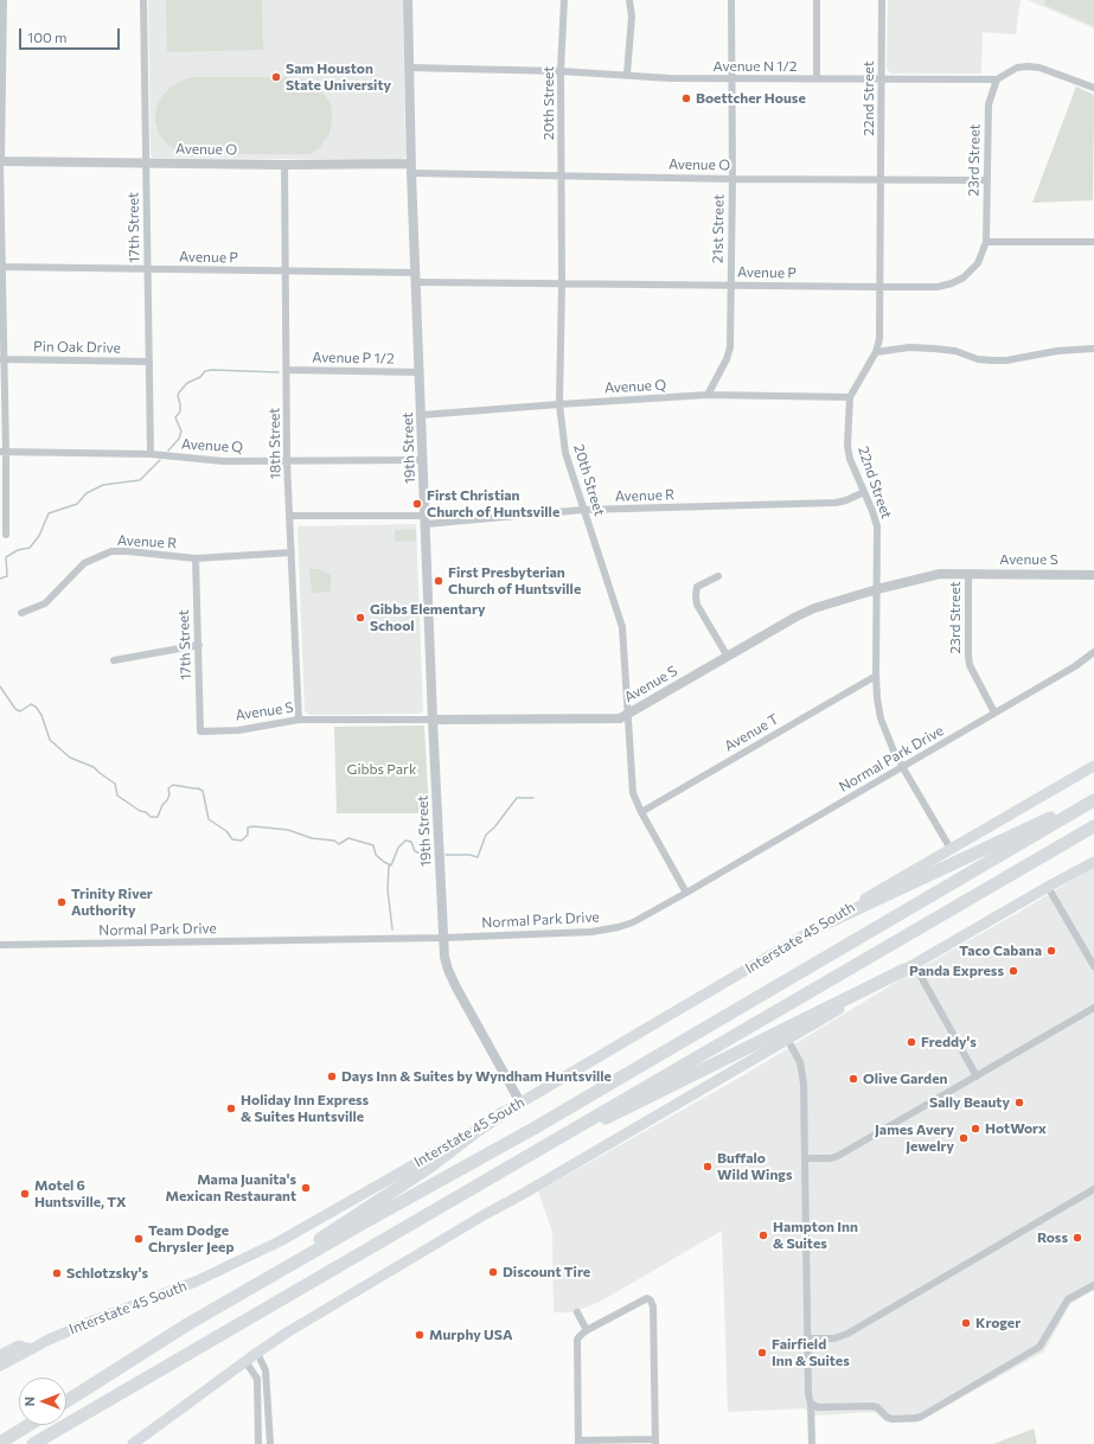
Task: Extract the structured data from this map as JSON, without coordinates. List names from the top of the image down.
{
  "streets": {
    "main road": ["Interstate 45 South"],
    "street": [
      "Avenue N 1/2",
      "22nd Street",
      "20th Street",
      "Avenue O",
      "23rd Street",
      "17th Street",
      "21st Street",
      "Avenue P",
      "Pin Oak Drive",
      "Avenue P 1/2",
      "Avenue Q",
      "18th Street",
      "19th Street",
      "Avenue R",
      "Avenue S",
      "Avenue T",
      "Normal Park Drive"
    ]
  },
  "crossings": [
    ["Avenue N 1/2", "22nd Street"],
    ["Avenue N 1/2", "20th Street"],
    ["Avenue N 1/2", "23rd Street"],
    ["Avenue N 1/2", "21st Street"],
    ["Avenue N 1/2", "19th Street"],
    ["22nd Street", "Avenue O"],
    ["22nd Street", "Avenue P"],
    ["22nd Street", "Avenue Q"],
    ["22nd Street", "Avenue R"],
    ["22nd Street", "Avenue S"],
    ["22nd Street", "Avenue T"],
    ["22nd Street", "Normal Park Drive"],
    ["22nd Street", "Interstate 45 South"],
    ["20th Street", "Avenue O"],
    ["20th Street", "Avenue P"],
    ["20th Street", "Avenue Q"],
    ["20th Street", "Avenue R"],
    ["20th Street", "Avenue S"],
    ["20th Street", "Avenue T"],
    ["20th Street", "Normal Park Drive"],
    ["Avenue O", "23rd Street"],
    ["Avenue O", "17th Street"],
    ["Avenue O", "21st Street"],
    ["Avenue O", "18th Street"],
    ["Avenue O", "19th Street"],
    ["23rd Street", "Avenue P"],
    ["23rd Street", "Avenue S"],
    ["23rd Street", "Normal Park Drive"],
    ["17th Street", "Avenue P"],
    ["17th Street", "Pin Oak Drive"],
    ["17th Street", "Avenue Q"],
    ["17th Street", "Avenue R"],
    ["17th Street", "Avenue S"],
    ["21st Street", "Avenue P"],
    ["21st Street", "Avenue Q"],
    ["Avenue P", "18th Street"],
    ["Avenue P", "19th Street"],
    ["Avenue P 1/2", "18th Street"],
    ["Avenue P 1/2", "19th Street"],
    ["Avenue Q", "18th Street"],
    ["Avenue Q", "19th Street"],
    ["18th Street", "Avenue R"],
    ["18th Street", "Avenue S"],
    ["19th Street", "Avenue R"],
    ["19th Street", "Avenue S"],
    ["19th Street", "Normal Park Drive"],
    ["19th Street", "Interstate 45 South"]
  ],
  "parks": ["Gibbs Park"],
  "places": [
    "Sam Houston State University",
    "Boettcher House",
    "First Christian Church of Huntsville",
    "First Presbyterian Church of Huntsville",
    "Gibbs Elementary School",
    "Trinity River Authority",
    "Taco Cabana",
    "Panda Express",
    "Freddy's",
    "Days Inn & Suites by Wyndham Huntsville",
    "Olive Garden",
    "Sally Beauty",
    "Holiday Inn Express & Suites Huntsville",
    "HotWorx",
    "James Avery Jewelry",
    "Buffalo Wild Wings",
    "Mama Juanita's Mexican Restaurant",
    "Motel 6 Huntsville, TX",
    "Hampton Inn & Suites",
    "Ross",
    "Team Dodge Chrysler Jeep",
    "Discount Tire",
    "Schlotzsky's",
    "Kroger",
    "Murphy USA",
    "Fairfield Inn & Suites"
  ],
  "scale_bar": "100 m",
  "north": "left"
}
